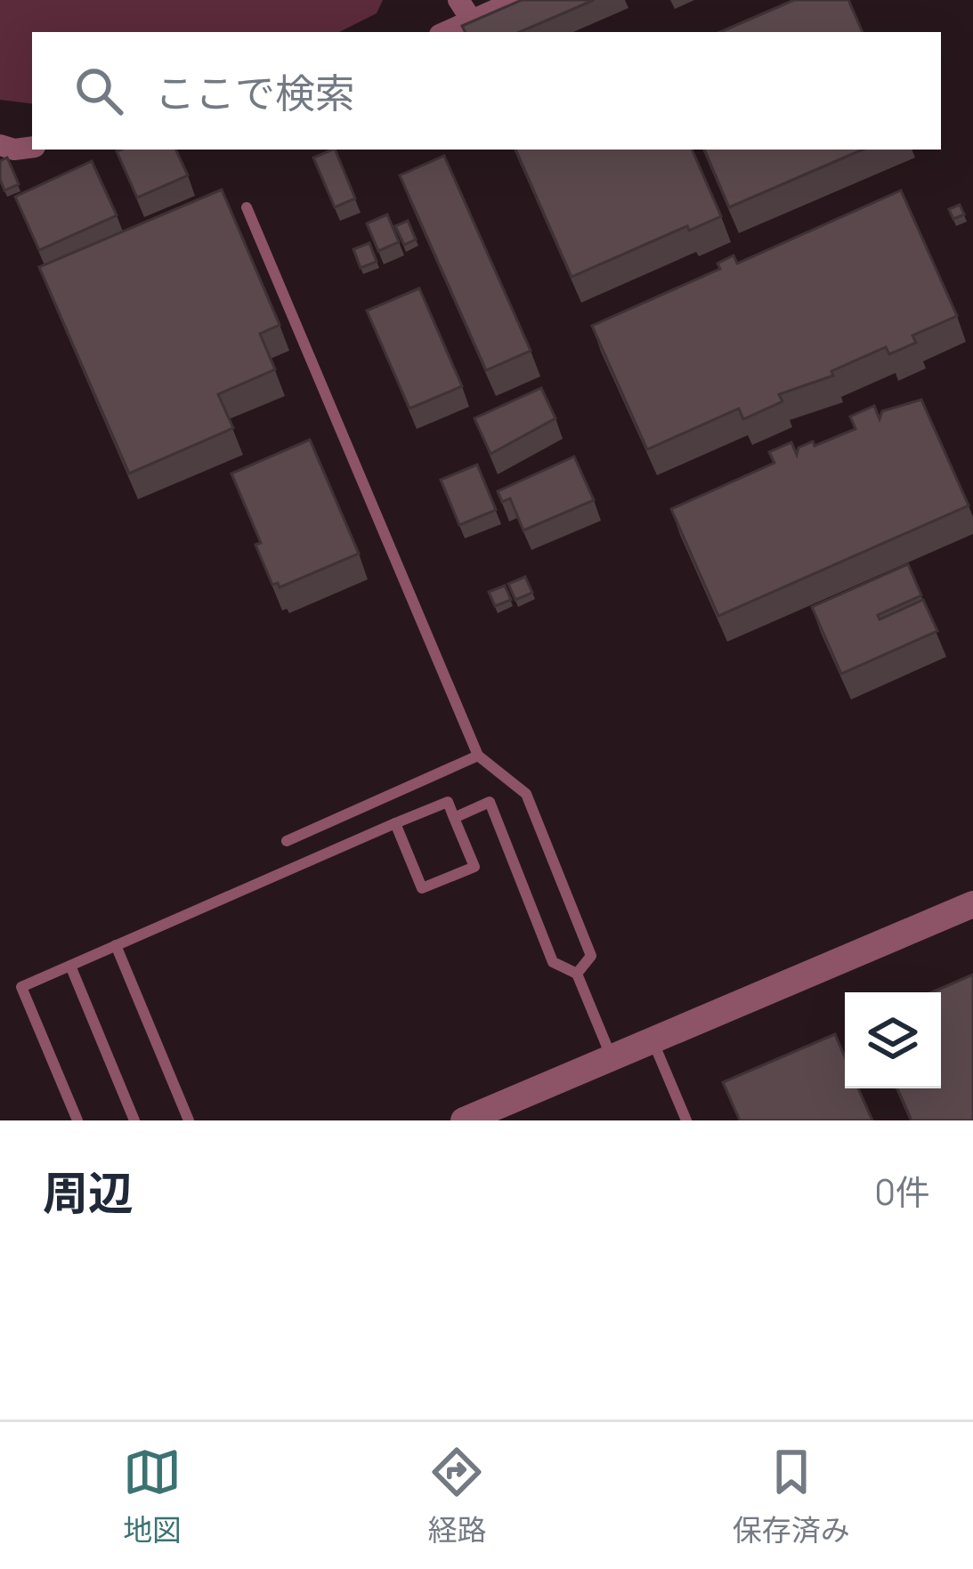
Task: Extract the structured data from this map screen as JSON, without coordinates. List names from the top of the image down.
{
  "page": {
    "search": "ここで検索",
    "heading": ["周辺", "0件"],
    "nav": ["地図", "経路", "保存済み"]
  }
}
